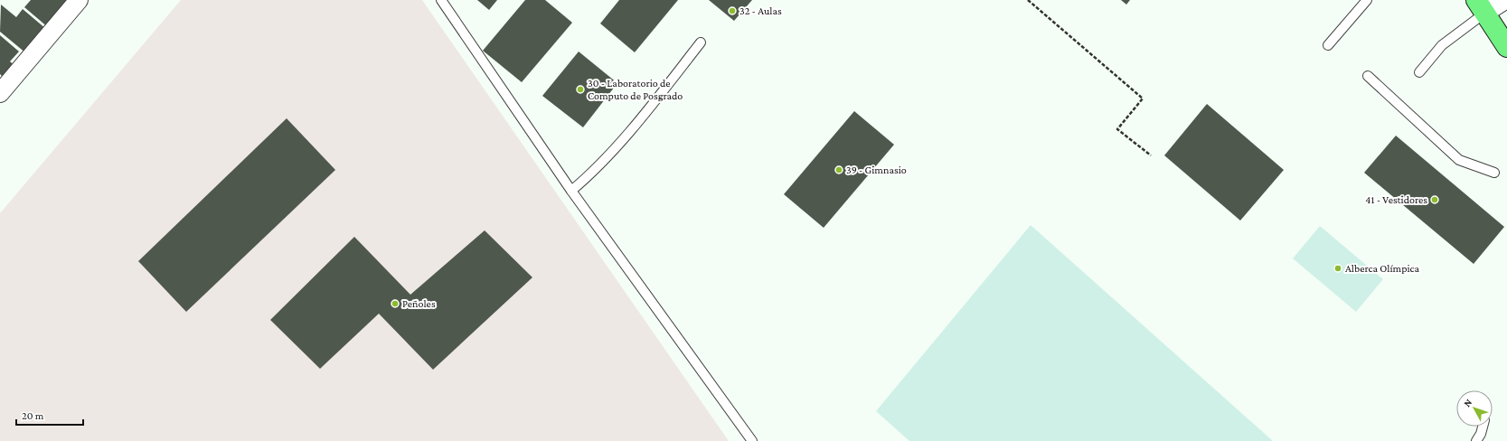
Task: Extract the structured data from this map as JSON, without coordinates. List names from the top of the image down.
{
  "places": [
    "32 - Aulas",
    "30 - Laboratorio de Computo de Posgrado",
    "39 - Gimnasio",
    "41 - Vestidores",
    "Alberca Olímpica",
    "Peñoles"
  ],
  "scale_bar": "20 m",
  "north": "top left"
}
